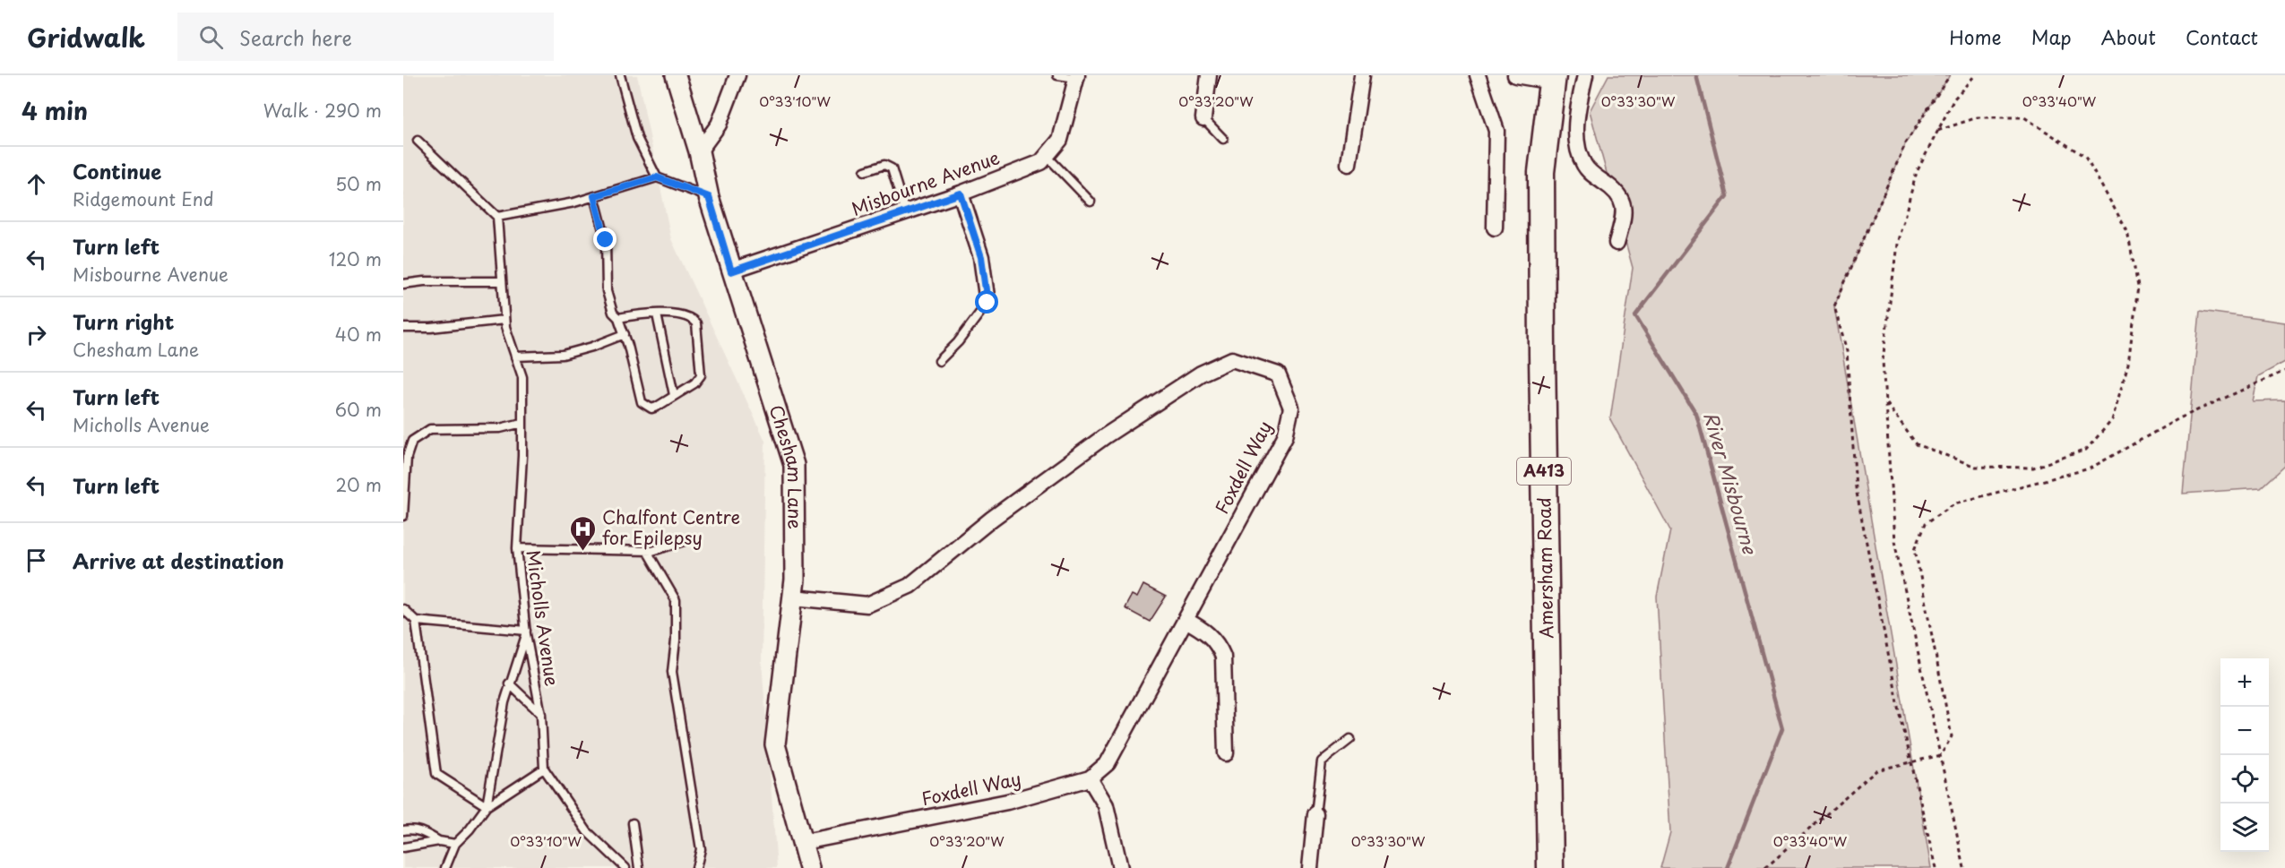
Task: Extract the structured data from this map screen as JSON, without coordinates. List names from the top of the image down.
{
  "streets": {
    "highway": ["A413", "Amersham Road"],
    "street": ["Misbourne Avenue", "Chesham Lane", "Foxdell Way"],
    "lane": ["Micholls Avenue"]
  },
  "crossings": [
    ["Misbourne Avenue", "Chesham Lane"],
    ["Chesham Lane", "Foxdell Way"]
  ],
  "water": ["River Misbourne"],
  "places": {
    "hospital": ["Chalfont Centre for Epilepsy"]
  },
  "page": {
    "header": "Gridwalk",
    "search": "Search here",
    "nav": [
      "Home",
      "Map",
      "About",
      "Contact"
    ],
    "heading": ["4 min", "Walk · 290 m"],
    "list": [
      ["Continue", "Ridgemount End", "50 m"],
      ["Turn left", "Misbourne Avenue", "120 m"],
      ["Turn right", "Chesham Lane", "40 m"],
      ["Turn left", "Micholls Avenue", "60 m"],
      ["Turn left", "20 m"],
      "Arrive at destination"
    ],
    "map_buttons": ["+", "−"]
  },
  "coordinates": [
    "0°33'10\"W",
    "0°33'20\"W",
    "0°33'30\"W",
    "0°33'40\"W"
  ]
}
